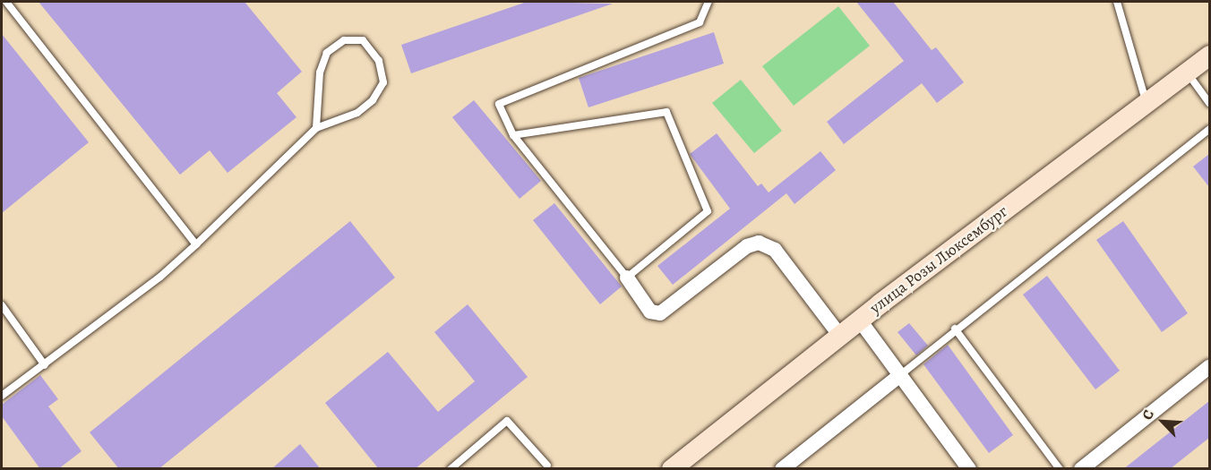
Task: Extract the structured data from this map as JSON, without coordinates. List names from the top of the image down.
{
  "streets": {
    "main road": ["улица Розы Люксембург"]
  },
  "north": "top left"
}
